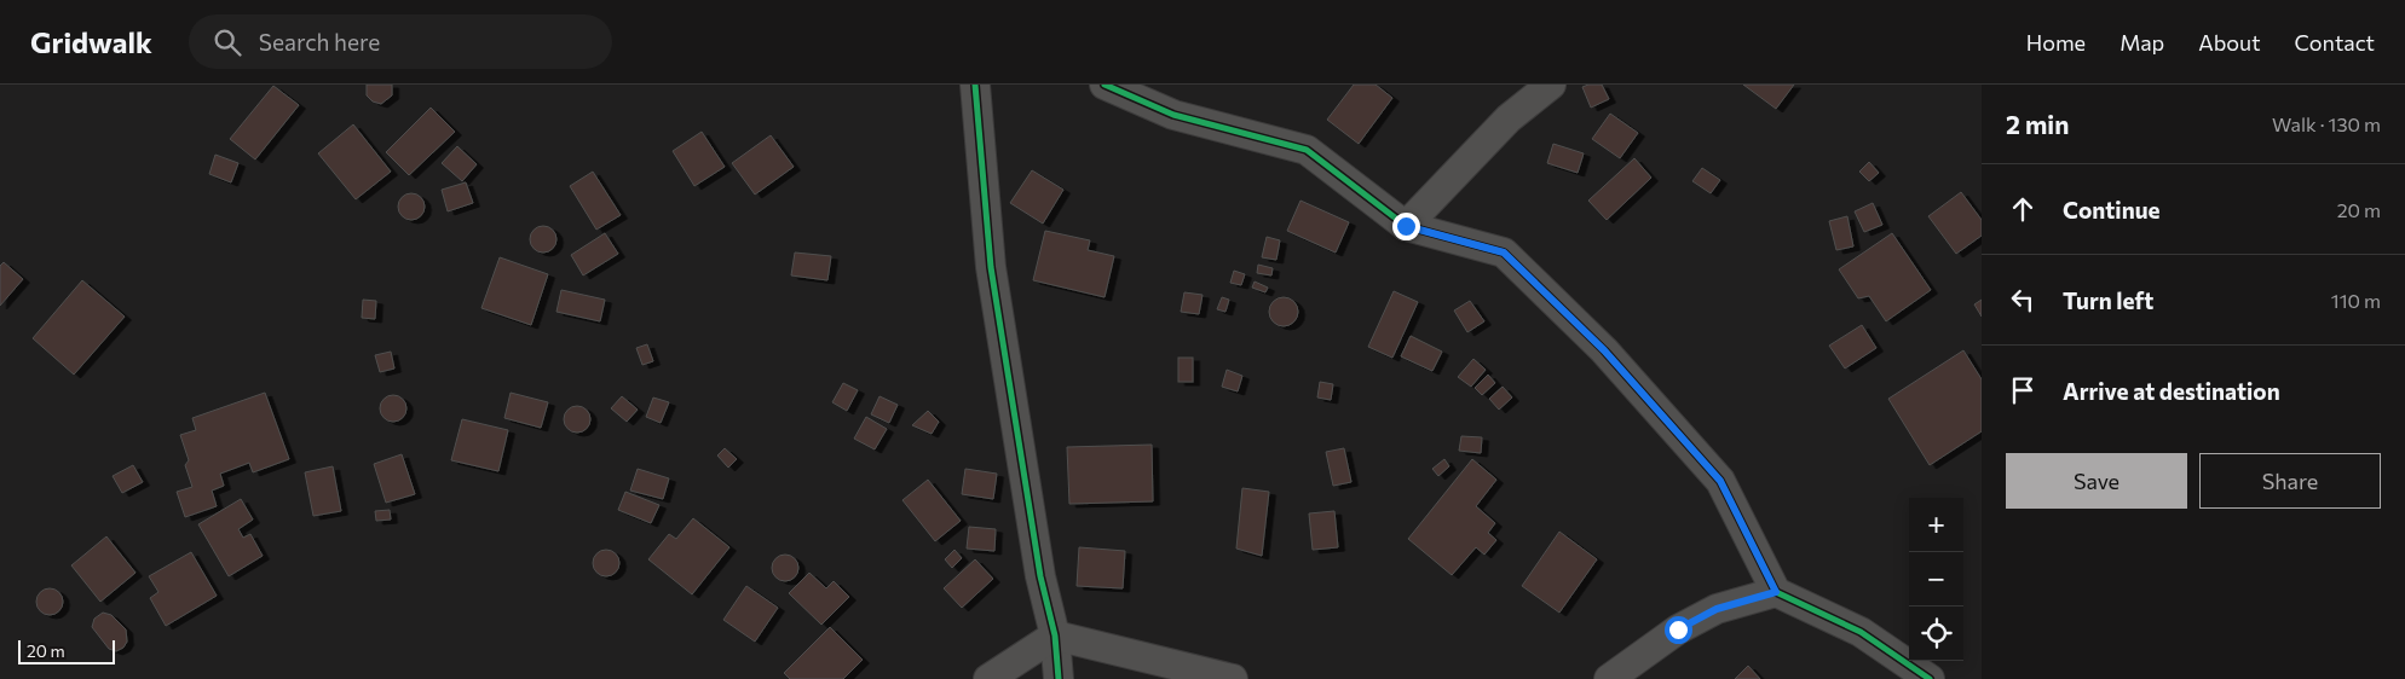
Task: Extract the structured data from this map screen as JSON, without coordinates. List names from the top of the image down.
{
  "scale_bar": "20 m",
  "page": {
    "header": "Gridwalk",
    "search": "Search here",
    "nav": [
      "Home",
      "Map",
      "About",
      "Contact"
    ],
    "heading": ["2 min", "Walk · 130 m"],
    "list": [
      ["Continue", "20 m"],
      ["Turn left", "110 m"],
      "Arrive at destination"
    ],
    "buttons": ["Save", "Share"],
    "map_buttons": ["+", "−"],
    "scale": "20 m"
  }
}
